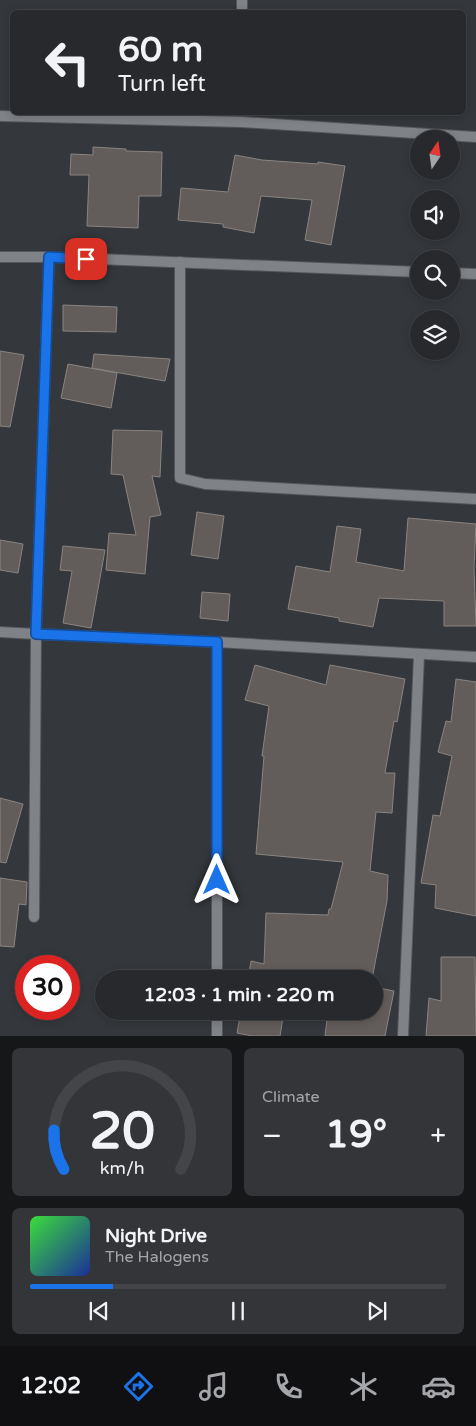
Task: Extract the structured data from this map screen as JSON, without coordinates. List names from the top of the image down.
{
  "north": "top",
  "page": {
    "turn": ["60 m", "Turn left"],
    "limit": "30",
    "trip": "12:03 · 1 min · 220 m",
    "tile": "Climate",
    "heat": ["−", "19°", "+"],
    "song": ["Night Drive", "The Halogens"],
    "tabs": "12:02",
    "gauge": ["20", "km/h"]
  }
}
